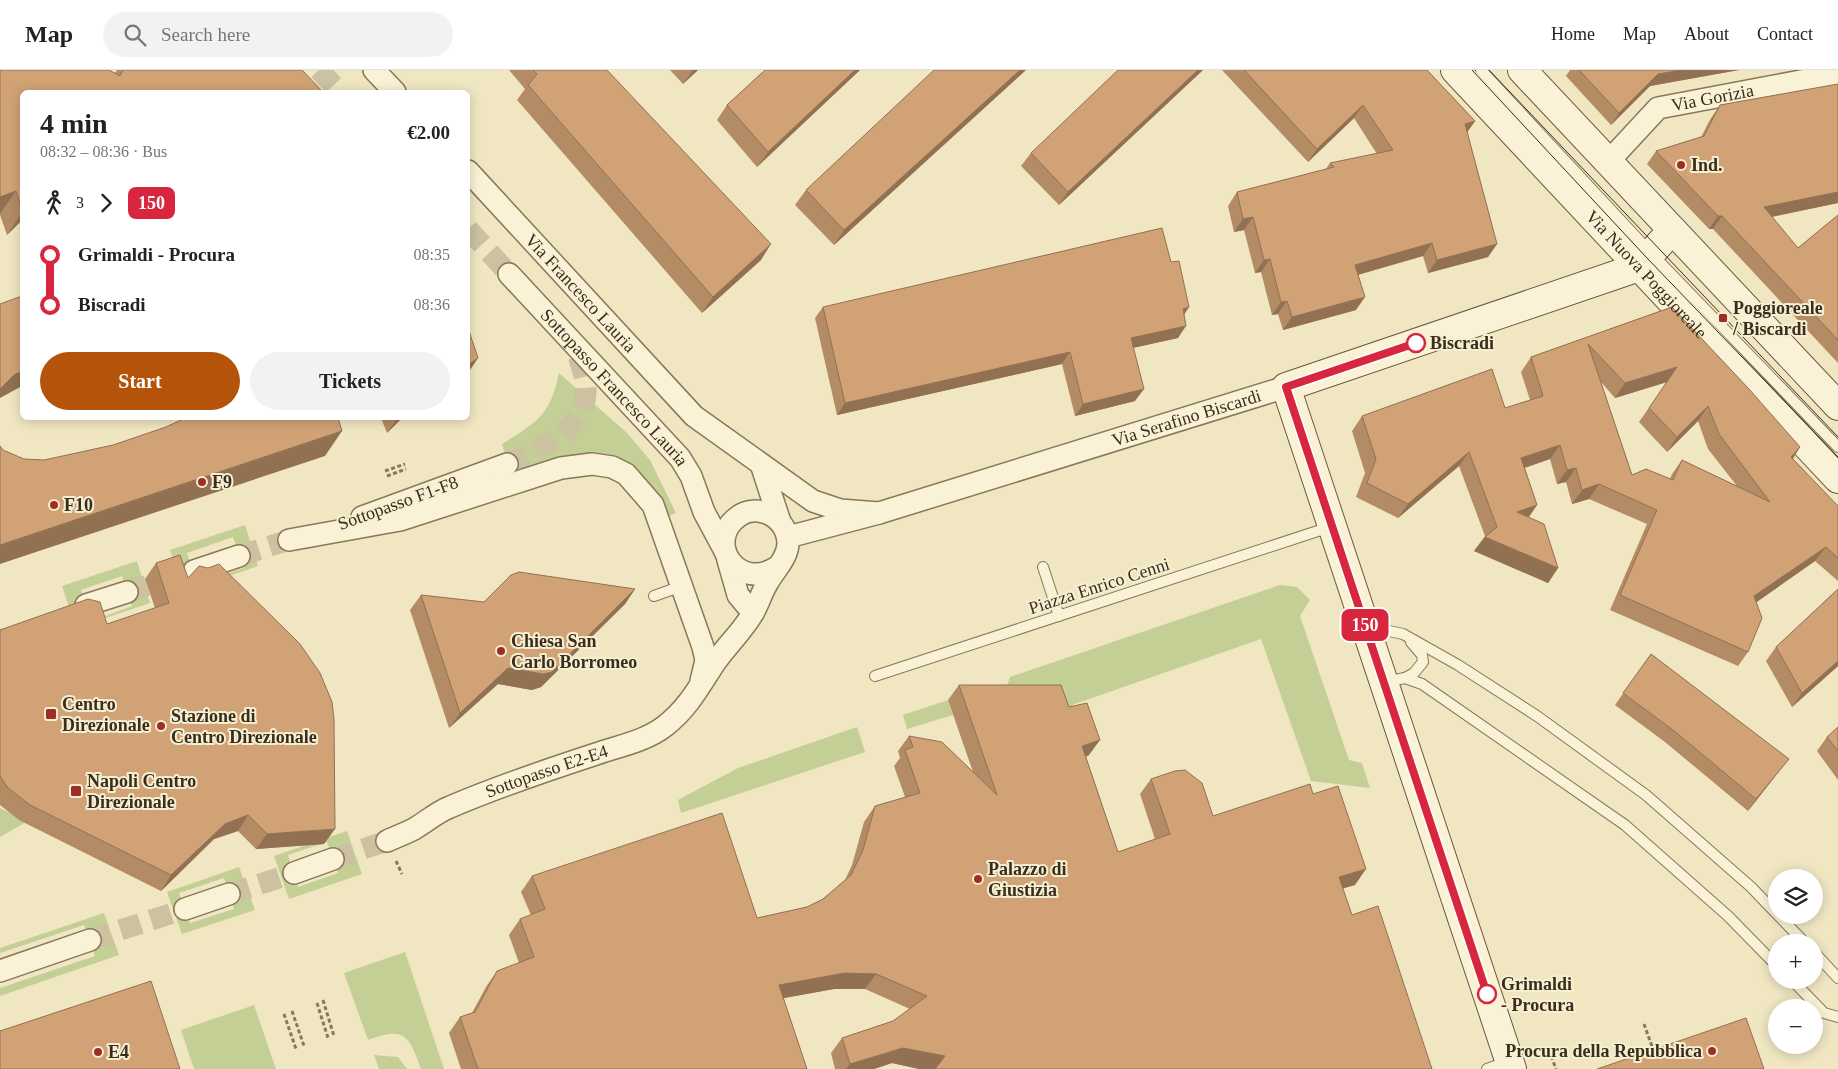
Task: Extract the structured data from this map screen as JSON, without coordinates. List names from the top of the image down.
{
  "streets": {
    "main road": ["Via Nuova Poggioreale", "Via Serafino Biscardi"],
    "street": [
      "Via Gorizia",
      "Via Francesco Lauria",
      "Sottopasso Francesco Lauria",
      "Sottopasso F1-F8",
      "Sottopasso E2-E4"
    ],
    "lane": ["Piazza Enrico Cenni"]
  },
  "crossings": [
    ["Via Nuova Poggioreale", "Via Serafino Biscardi"],
    ["Via Francesco Lauria", "Via Serafino Biscardi"],
    ["Sottopasso Francesco Lauria", "Via Serafino Biscardi"],
    ["Sottopasso Francesco Lauria", "Sottopasso E2-E4"],
    ["Via Serafino Biscardi", "Sottopasso E2-E4"]
  ],
  "places": {
    "other": [
      "Ind.",
      "Biscradi",
      "F9",
      "F10",
      "Chiesa San Carlo Borromeo",
      "Stazione di Centro Direzionale",
      "Palazzo di Giustizia",
      "Grimaldi - Procura",
      "Procura della Repubblica",
      "E4"
    ],
    "transit": ["Poggioreale / Biscardi", "Centro Direzionale", "Napoli Centro Direzionale"]
  },
  "lines": ["bus line 150"],
  "page": {
    "header": "Map",
    "search": "Search here",
    "nav": [
      "Home",
      "Map",
      "About",
      "Contact"
    ],
    "on_map": "150",
    "heading": ["4 min", "08:32 – 08:36 · Bus", "€2.00"],
    "legs": ["3", "150"],
    "list": [
      {
        "name": "Grimaldi - Procura",
        "value": "08:35"
      },
      {
        "name": "Biscradi",
        "value": "08:36"
      }
    ],
    "buttons": ["Start", "Tickets"],
    "map_buttons": ["+", "−"]
  }
}
